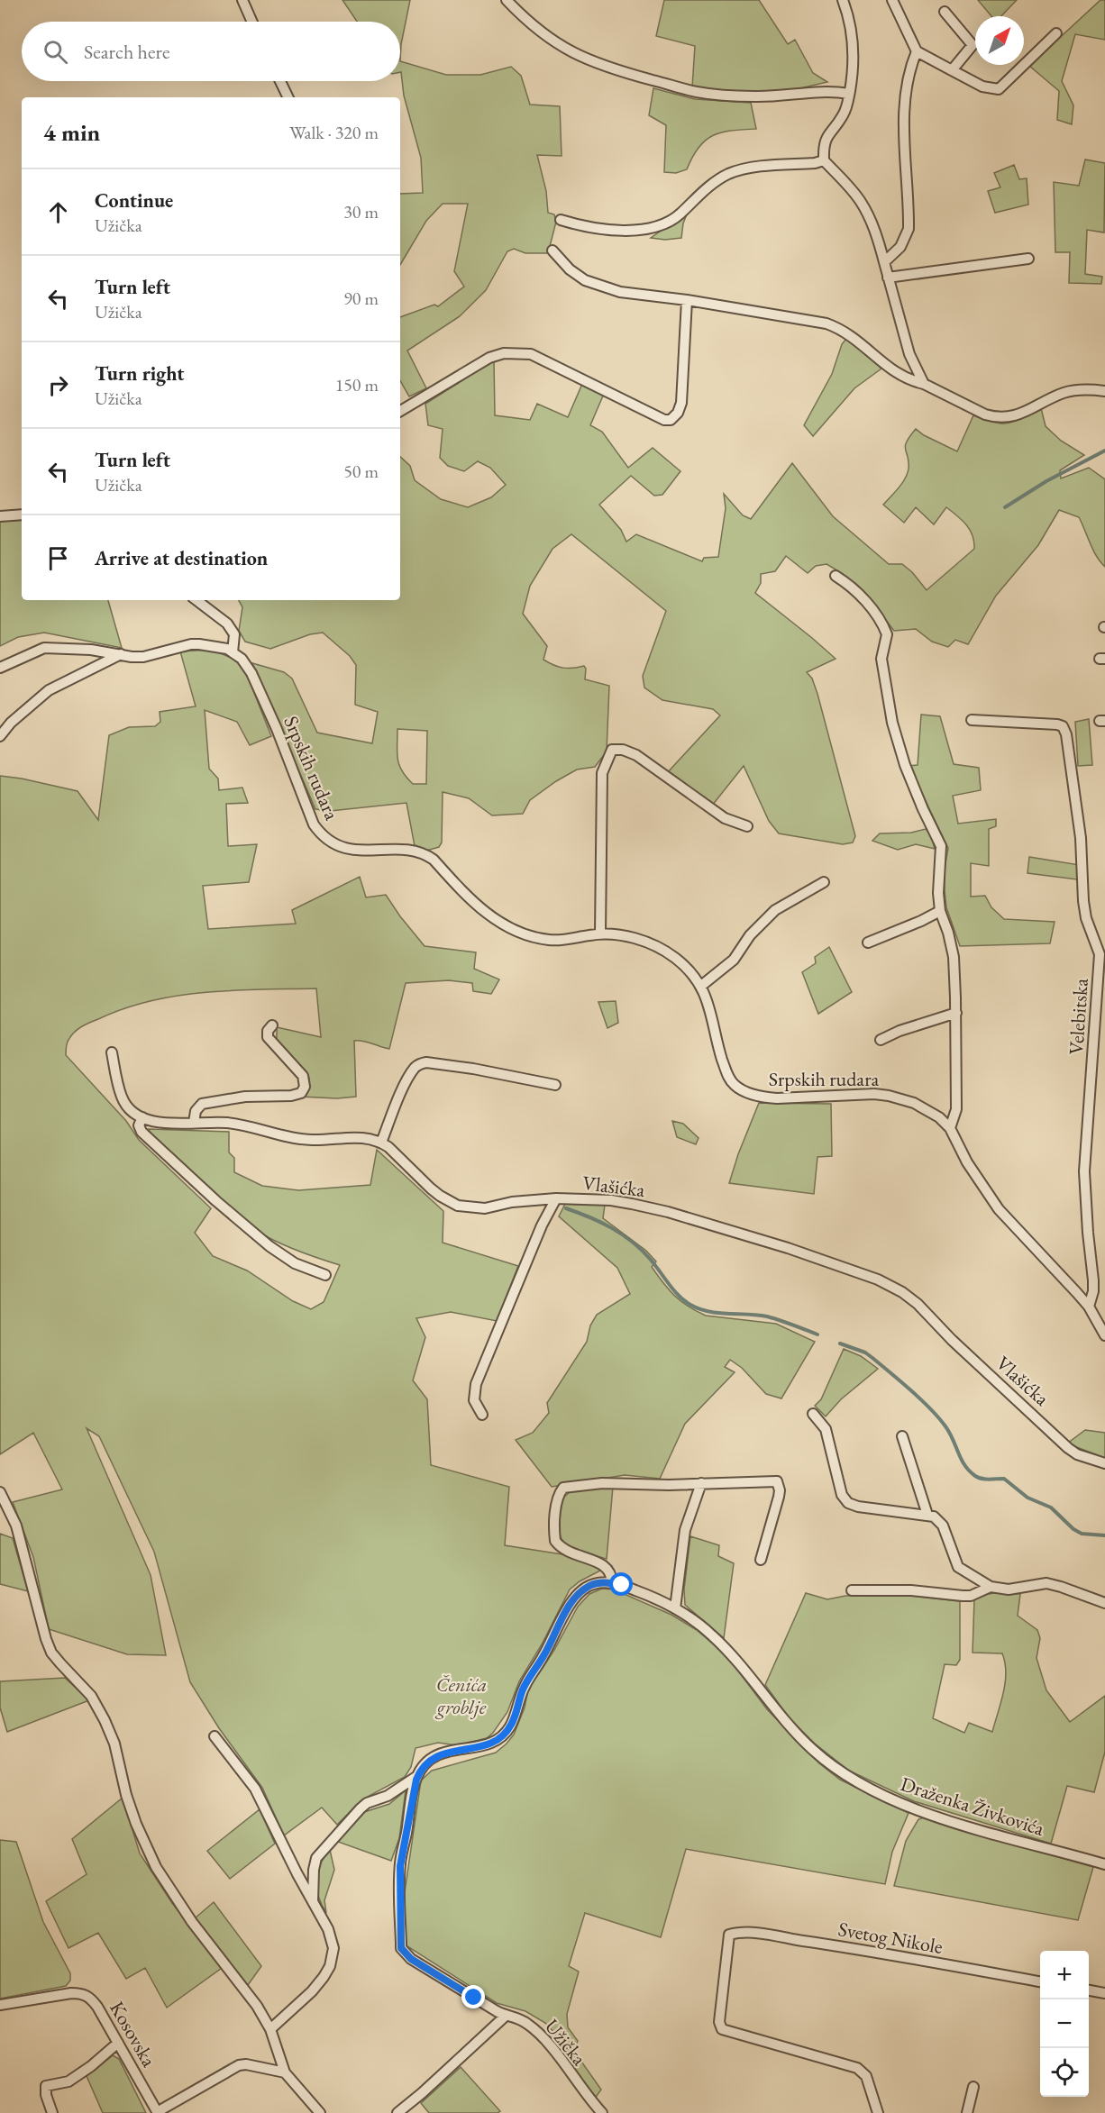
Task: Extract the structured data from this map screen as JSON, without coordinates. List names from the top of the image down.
{
  "streets": {
    "street": [
      "Srpskih rudara",
      "Velebitska",
      "Vlašićka",
      "Draženka Živkovića",
      "Svetog Nikole",
      "Kosovska",
      "Užička"
    ]
  },
  "crossings": [
    ["Srpskih rudara", "Velebitska"]
  ],
  "parks": ["Čenića groblje"],
  "north": "top right",
  "page": {
    "search": "Search here",
    "heading": ["4 min", "Walk · 320 m"],
    "list": [
      ["Continue", "Užička", "30 m"],
      ["Turn left", "Užička", "90 m"],
      ["Turn right", "Užička", "150 m"],
      ["Turn left", "Užička", "50 m"],
      "Arrive at destination"
    ],
    "map_buttons": ["+", "−"]
  }
}
